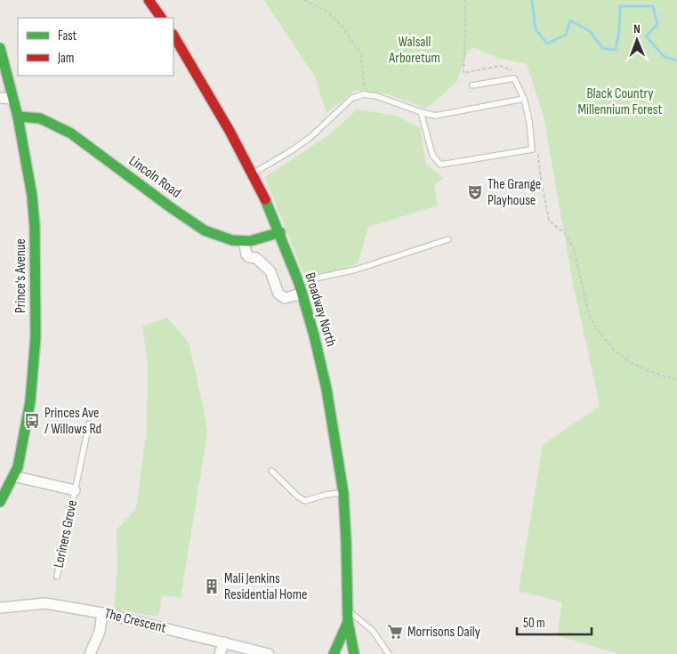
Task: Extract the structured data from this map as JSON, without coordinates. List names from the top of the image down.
{
  "streets": {
    "main road": ["Lincoln Road", "Prince's Avenue", "Broadway North"],
    "street": ["Loriners Grove", "The Crescent"]
  },
  "crossings": [
    ["Lincoln Road", "Prince's Avenue"],
    ["Lincoln Road", "Broadway North"],
    ["Prince's Avenue", "Loriners Grove"]
  ],
  "parks": ["Walsall Arboretum", "Black Country Millennium Forest"],
  "places": {
    "theatre": ["The Grange Playhouse"],
    "bus stop": ["Princes Ave / Willows Rd"],
    "building": ["Mali Jenkins Residential Home"],
    "supermarket": ["Morrisons Daily"]
  },
  "legend": ["Fast", "Jam"],
  "scale_bar": "50 m",
  "north": "top"
}
